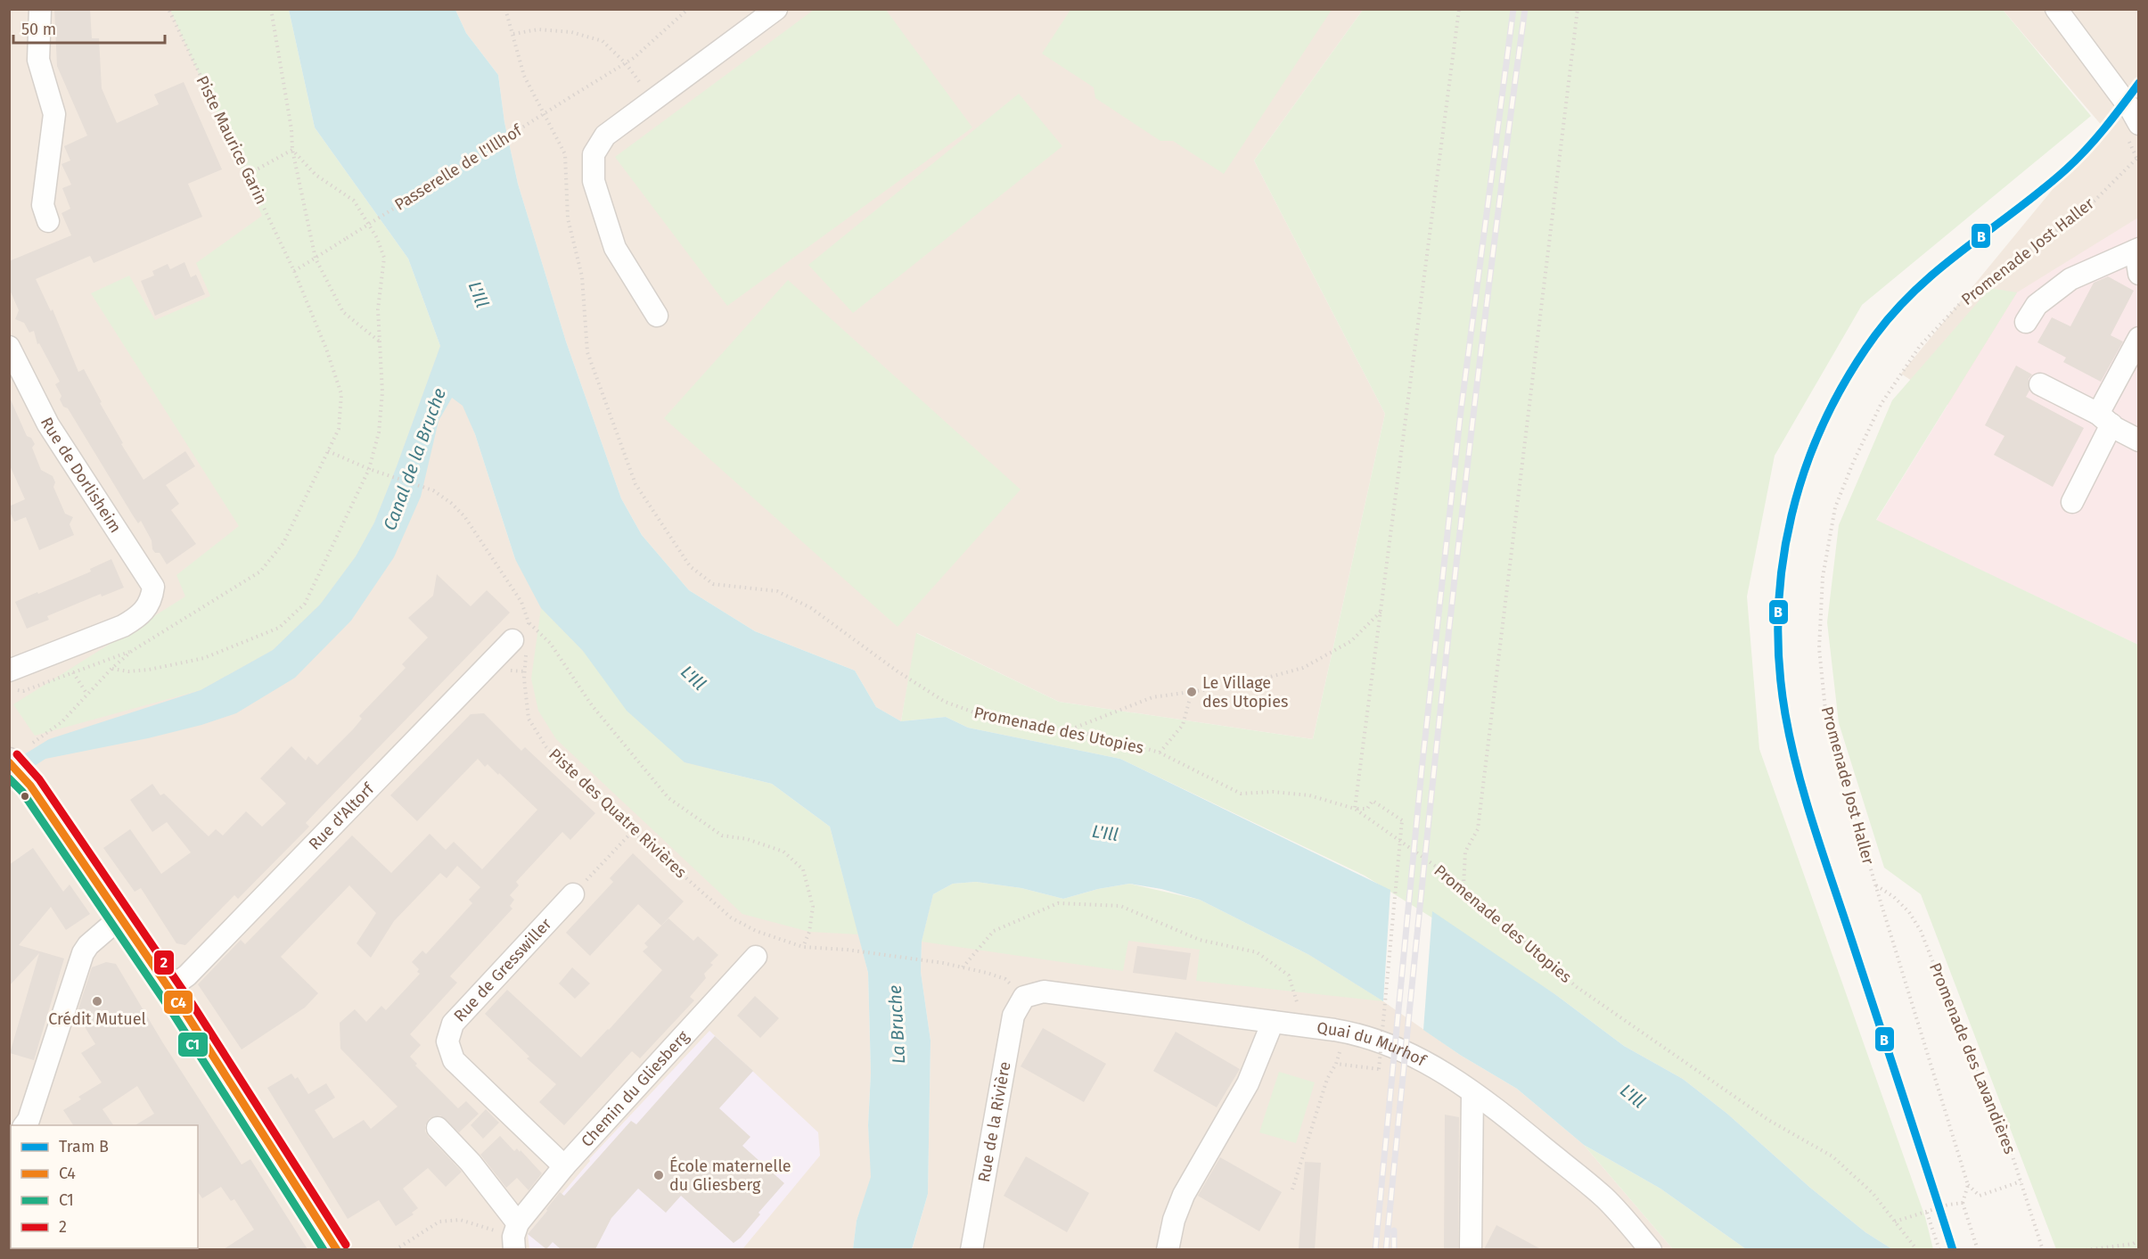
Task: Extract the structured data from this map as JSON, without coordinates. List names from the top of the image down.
{
  "streets": {
    "street": [
      "Rue de Dorlisheim",
      "Rue d'Altorf",
      "Rue de Gresswiller",
      "Quai du Murhof",
      "Chemin du Gliesberg",
      "Rue de la Rivière"
    ],
    "path": [
      "Piste Maurice Garin",
      "Passerelle de l'Illhof",
      "Promenade Jost Haller",
      "Promenade des Utopies",
      "Piste des Quatre Rivières",
      "Promenade des Lavandières"
    ]
  },
  "crossings": [
    ["Piste Maurice Garin", "Passerelle de l'Illhof"],
    ["Piste Maurice Garin", "Piste des Quatre Rivières"],
    ["Promenade Jost Haller", "Promenade des Lavandières"],
    ["Piste des Quatre Rivières", "Rue d'Altorf"],
    ["Rue de Gresswiller", "Chemin du Gliesberg"],
    ["Quai du Murhof", "Rue de la Rivière"]
  ],
  "water": ["L'Ill", "Canal de la Bruche", "La Bruche"],
  "places": ["Le Village des Utopies", "Crédit Mutuel", "École maternelle du Gliesberg"],
  "lines": [
    "tram line B",
    "transit line 2",
    "transit line C4",
    "transit line C1"
  ],
  "legend": [
    "Tram B",
    "C4",
    "C1",
    "2"
  ],
  "scale_bar": "50 m"
}
